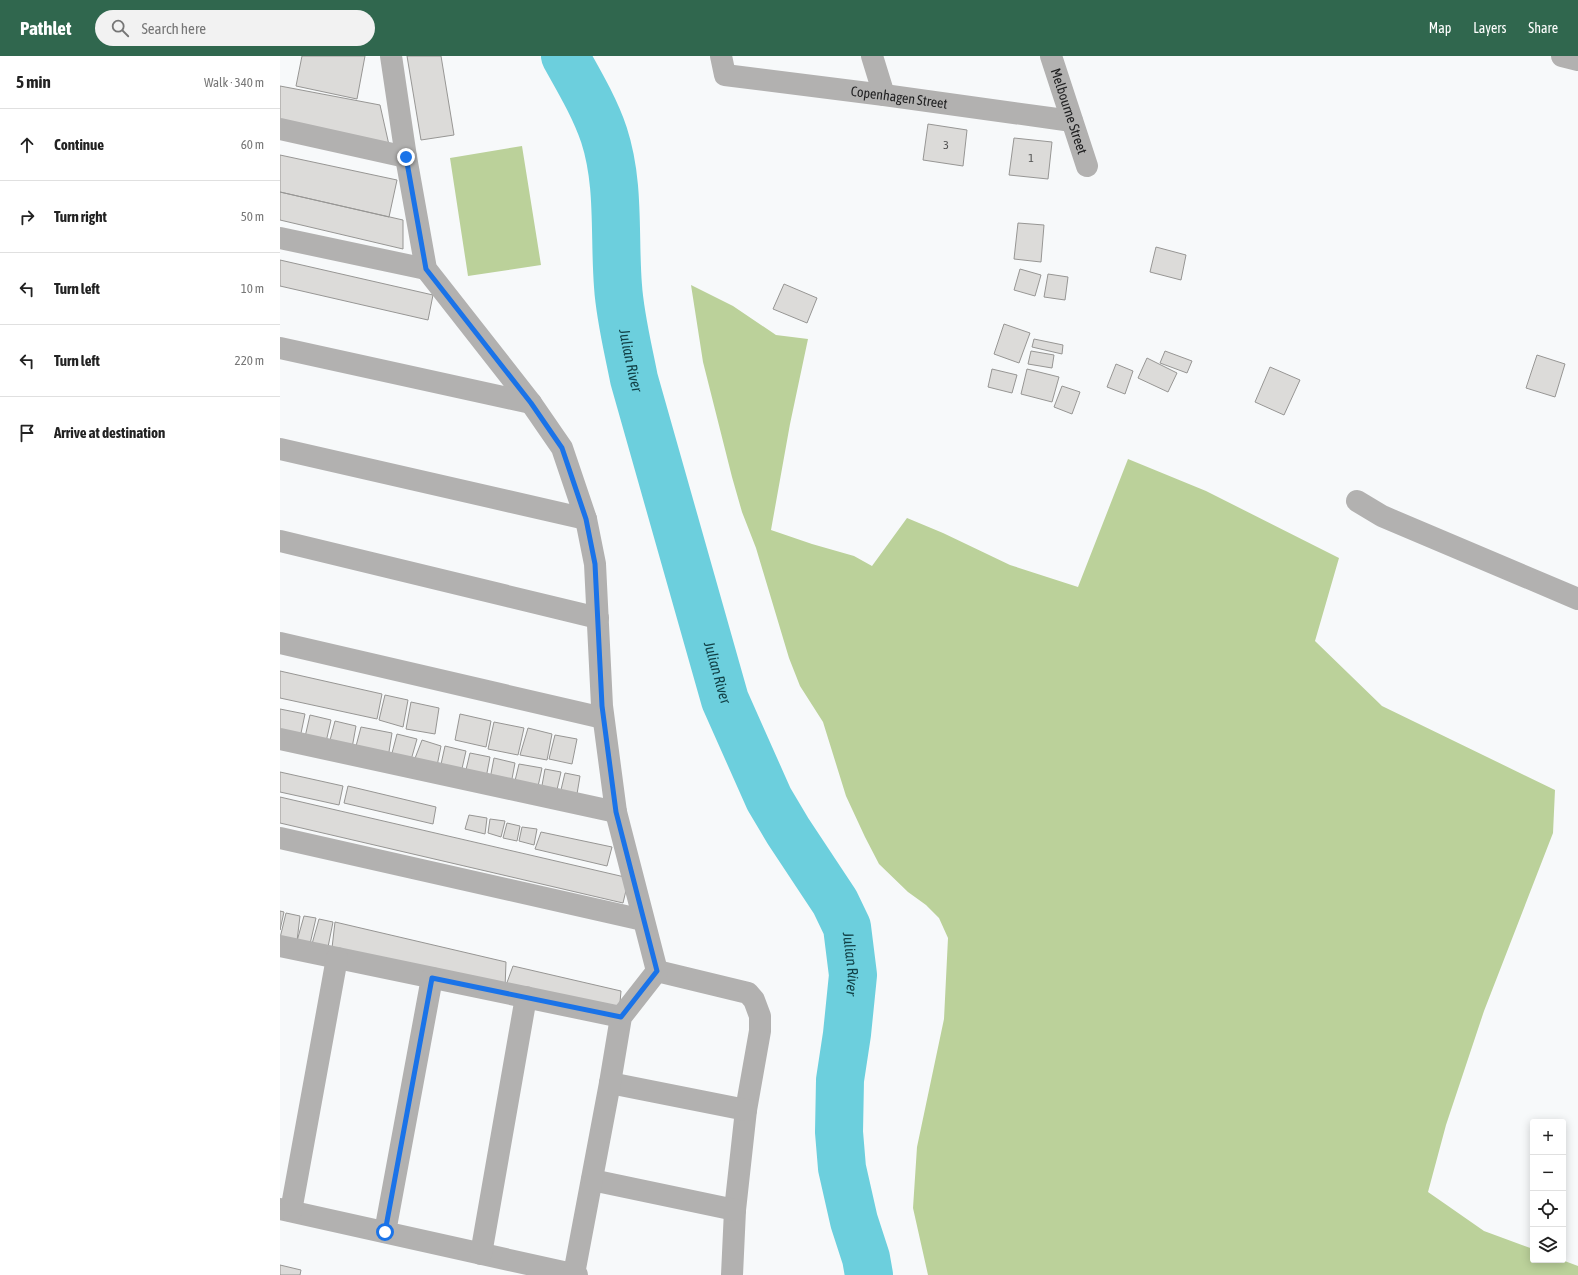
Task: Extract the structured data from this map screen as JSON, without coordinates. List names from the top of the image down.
{
  "streets": {
    "street": ["Copenhagen Street", "Melbourne Street"]
  },
  "crossings": [
    ["Copenhagen Street", "Melbourne Street"]
  ],
  "water": ["Julian River"],
  "house_numbers": ["3", "1"],
  "page": {
    "header": "Pathlet",
    "search": "Search here",
    "nav": ["Map", "Layers", "Share"],
    "heading": ["5 min", "Walk · 340 m"],
    "list": [
      ["Continue", "60 m"],
      ["Turn right", "50 m"],
      ["Turn left", "10 m"],
      ["Turn left", "220 m"],
      "Arrive at destination"
    ],
    "map_buttons": ["+", "−"]
  }
}
